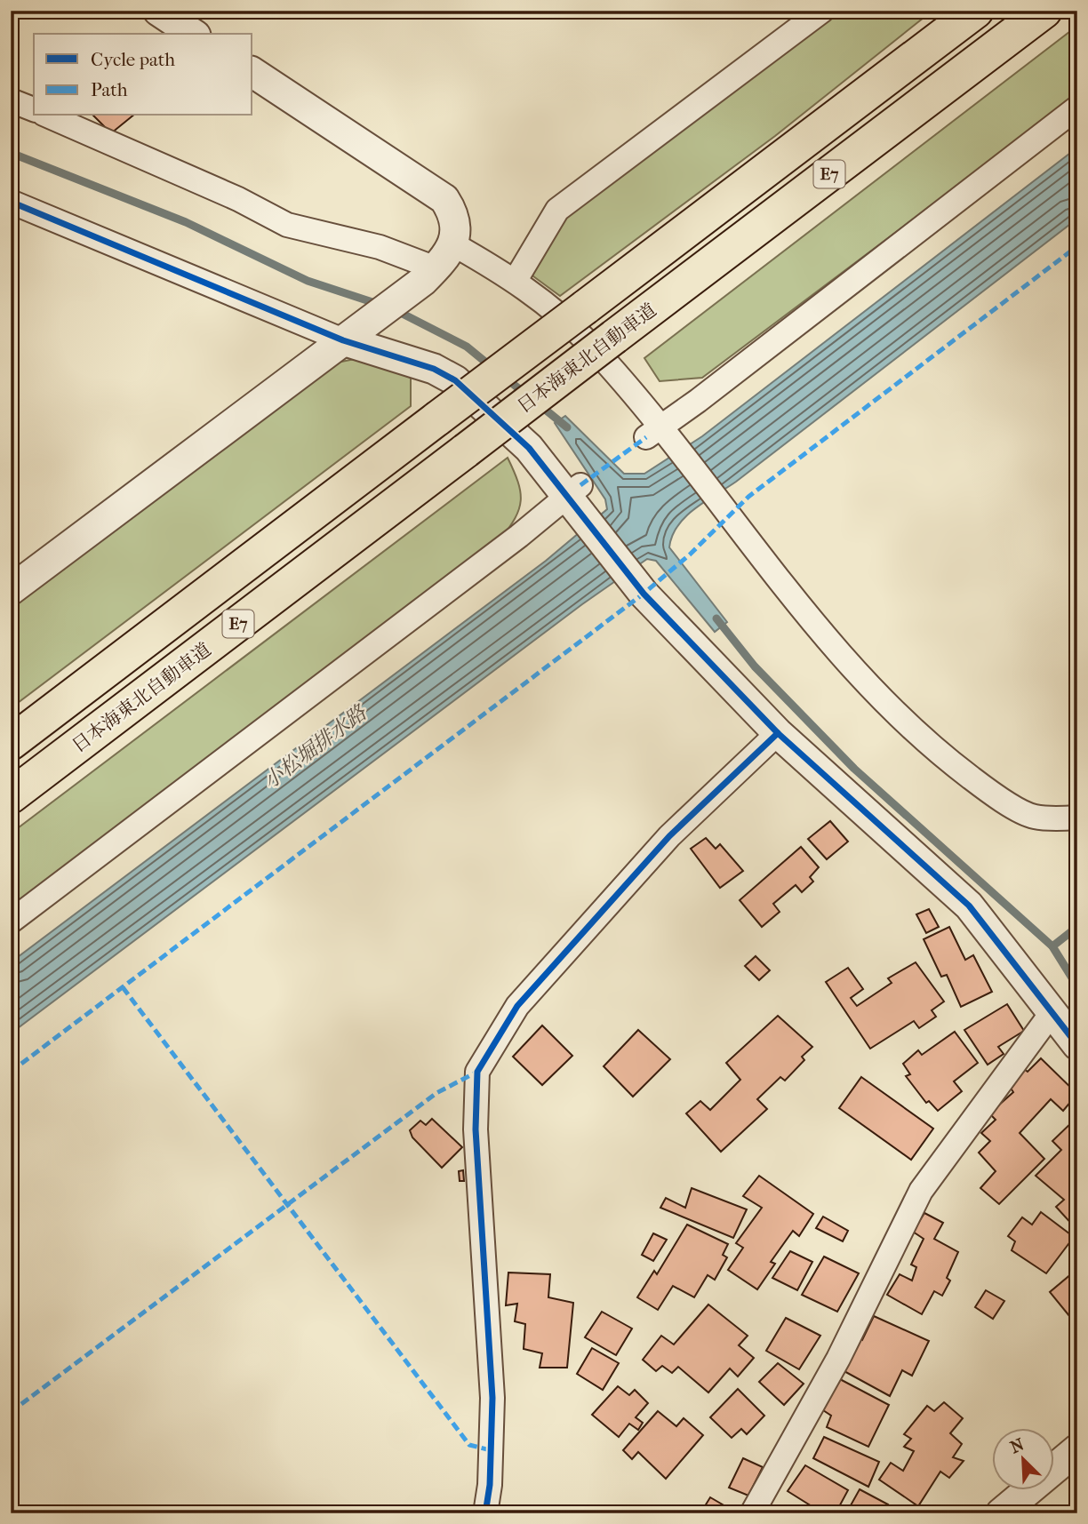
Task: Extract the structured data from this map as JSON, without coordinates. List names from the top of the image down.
{
  "streets": {
    "highway": ["E7", "日本海東北自動車道"]
  },
  "water": ["小松堀排水路"],
  "legend": ["Cycle path", "Path"],
  "north": "top left"
}
